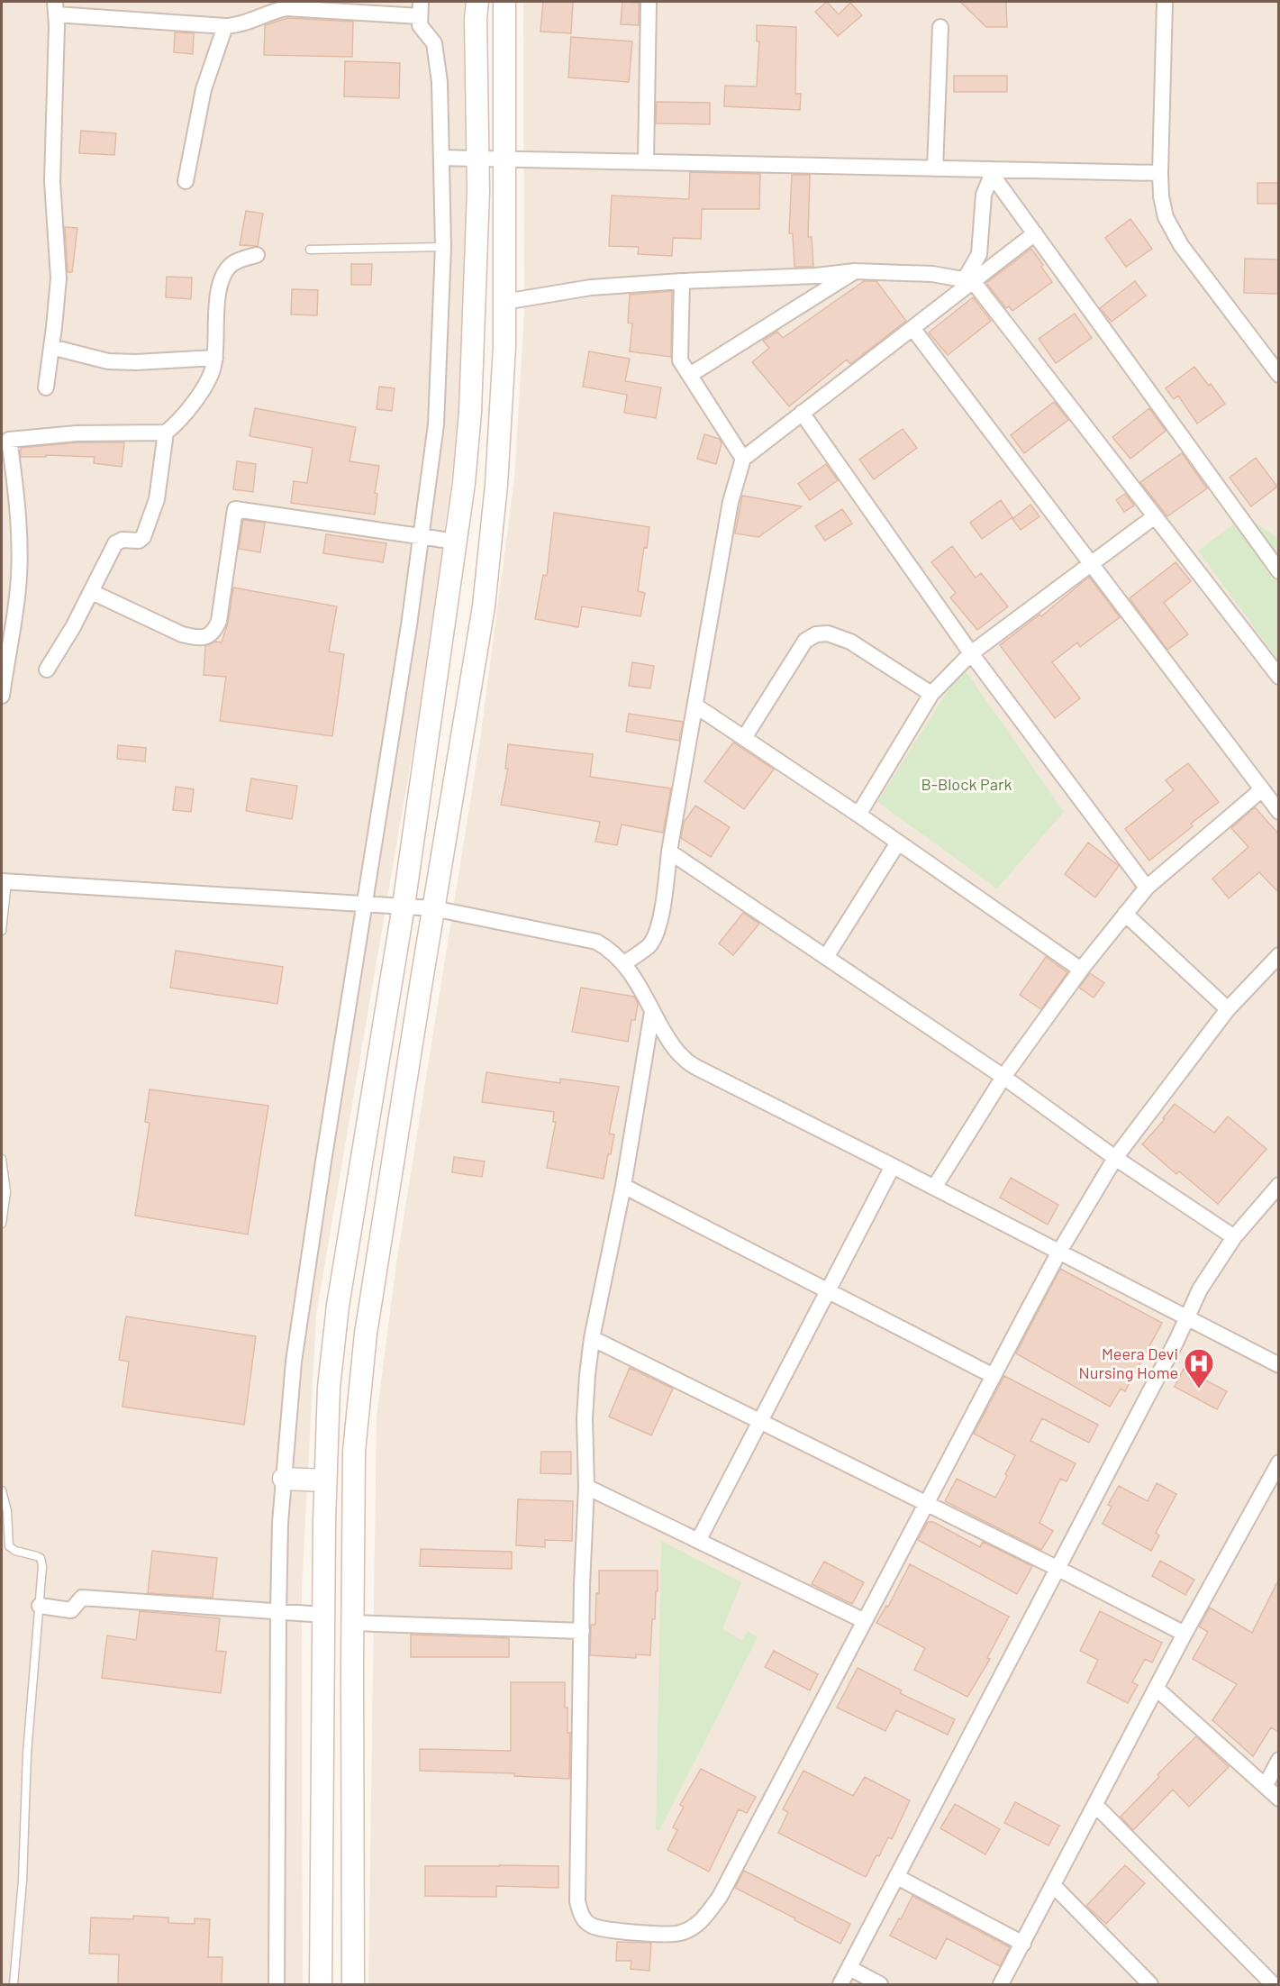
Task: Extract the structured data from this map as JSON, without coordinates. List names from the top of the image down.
{
  "parks": ["B-Block Park"],
  "places": {
    "hospital": ["Meera Devi Nursing Home"]
  }
}
